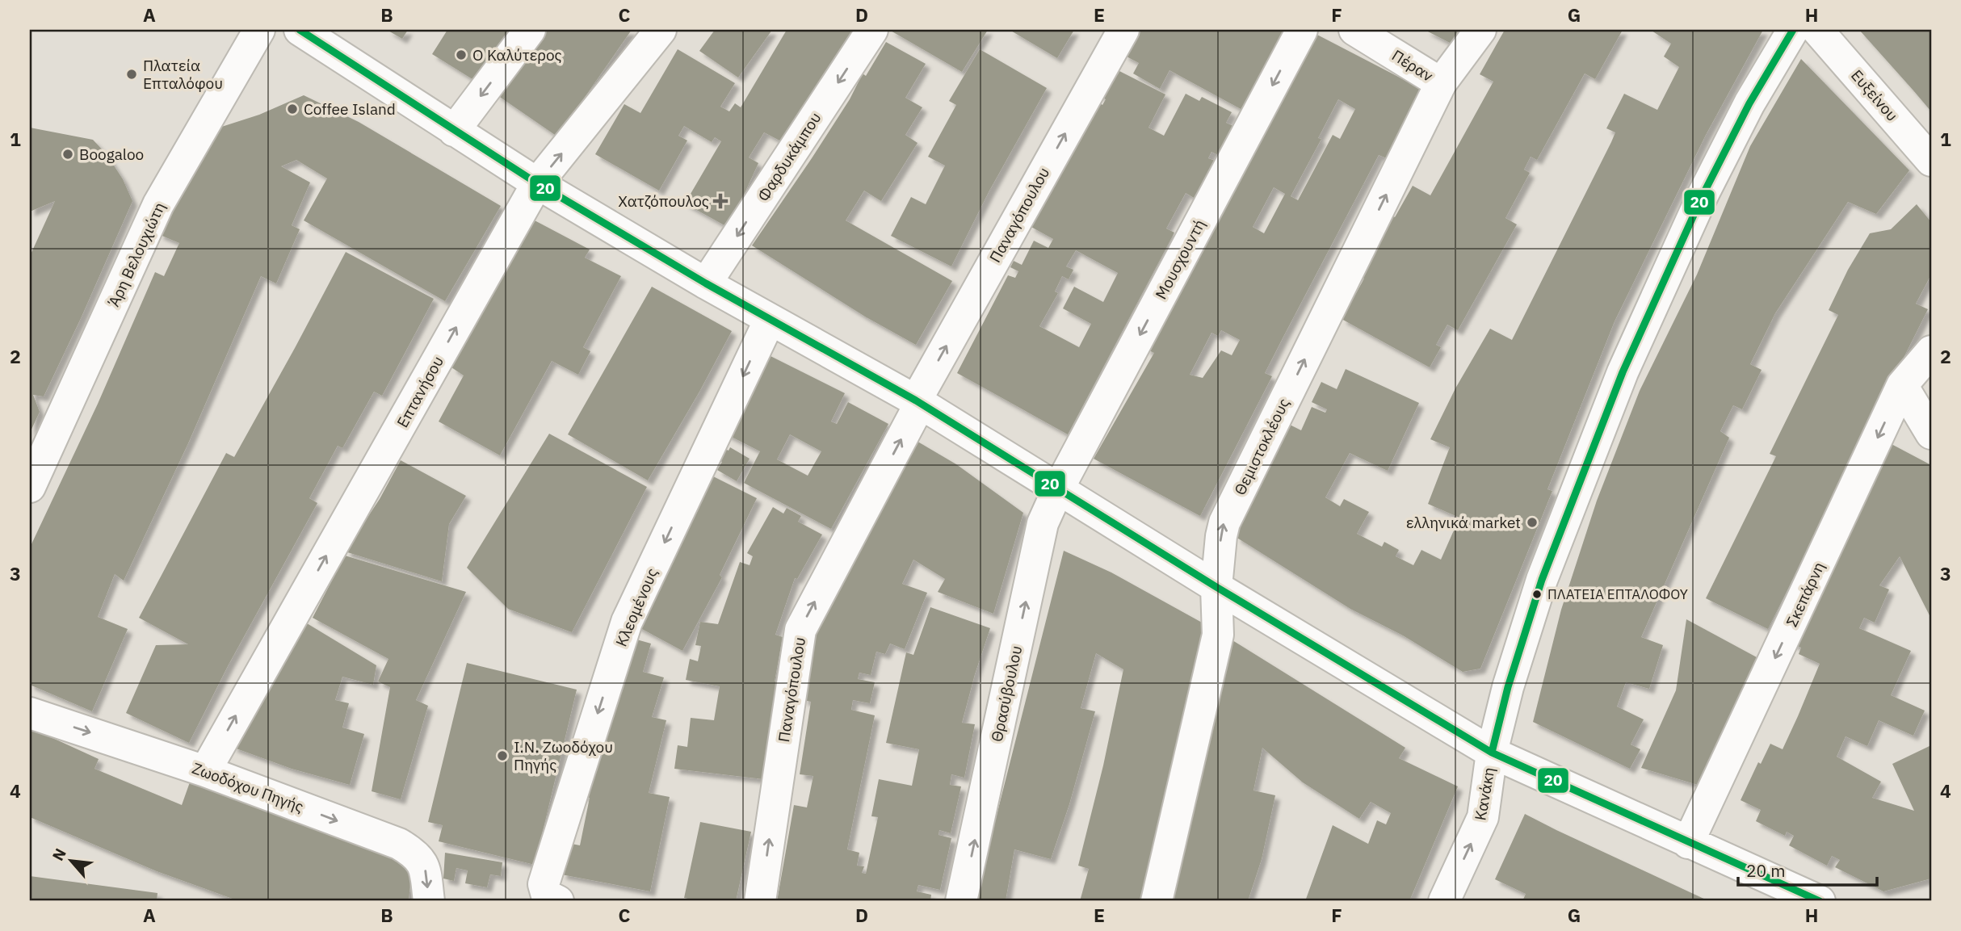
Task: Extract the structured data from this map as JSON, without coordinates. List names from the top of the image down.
{
  "streets": {
    "street": [
      "Πέραν",
      "Ευξείνου",
      "Φαρδυκάμπου",
      "Παναγόπουλου",
      "Άρη Βελουχιώτη",
      "Μουσχουντή",
      "Επτανήσου",
      "Θεμιστοκλέους",
      "Σκεπάρνη",
      "Κλεομένους",
      "Θρασύβουλου",
      "Ζωοδόχου Πηγής",
      "Κανάκη"
    ]
  },
  "crossings": [
    ["Πέραν", "Θεμιστοκλέους"],
    ["Μουσχουντή", "Θρασύβουλου"],
    ["Επτανήσου", "Ζωοδόχου Πηγής"]
  ],
  "one_way": [
    "Φαρδυκάμπου",
    "Παναγόπουλου",
    "Μουσχουντή",
    "Επτανήσου",
    "Θεμιστοκλέους",
    "Σκεπάρνη",
    "Κλεομένους",
    "Θρασύβουλου",
    "Ζωοδόχου Πηγής"
  ],
  "places": {
    "other": [
      "Ο Καλύτερος",
      "Πλατεία Επταλόφου",
      "Coffee Island",
      "Boogaloo",
      "ελληνικά market",
      "ΠΛΑΤΕΙΑ ΕΠΤΑΛΟΦΟΥ",
      "Ι.Ν. Ζωοδόχου Πηγής"
    ],
    "health": ["Χατζόπουλος"]
  },
  "lines": ["transit line 20"],
  "scale_bar": "20 m",
  "north": "top left",
  "grid": {
    "columns": [
      "A",
      "B",
      "C",
      "D",
      "E",
      "F",
      "G",
      "H"
    ],
    "rows": [
      "1",
      "2",
      "3",
      "4"
    ]
  }
}
